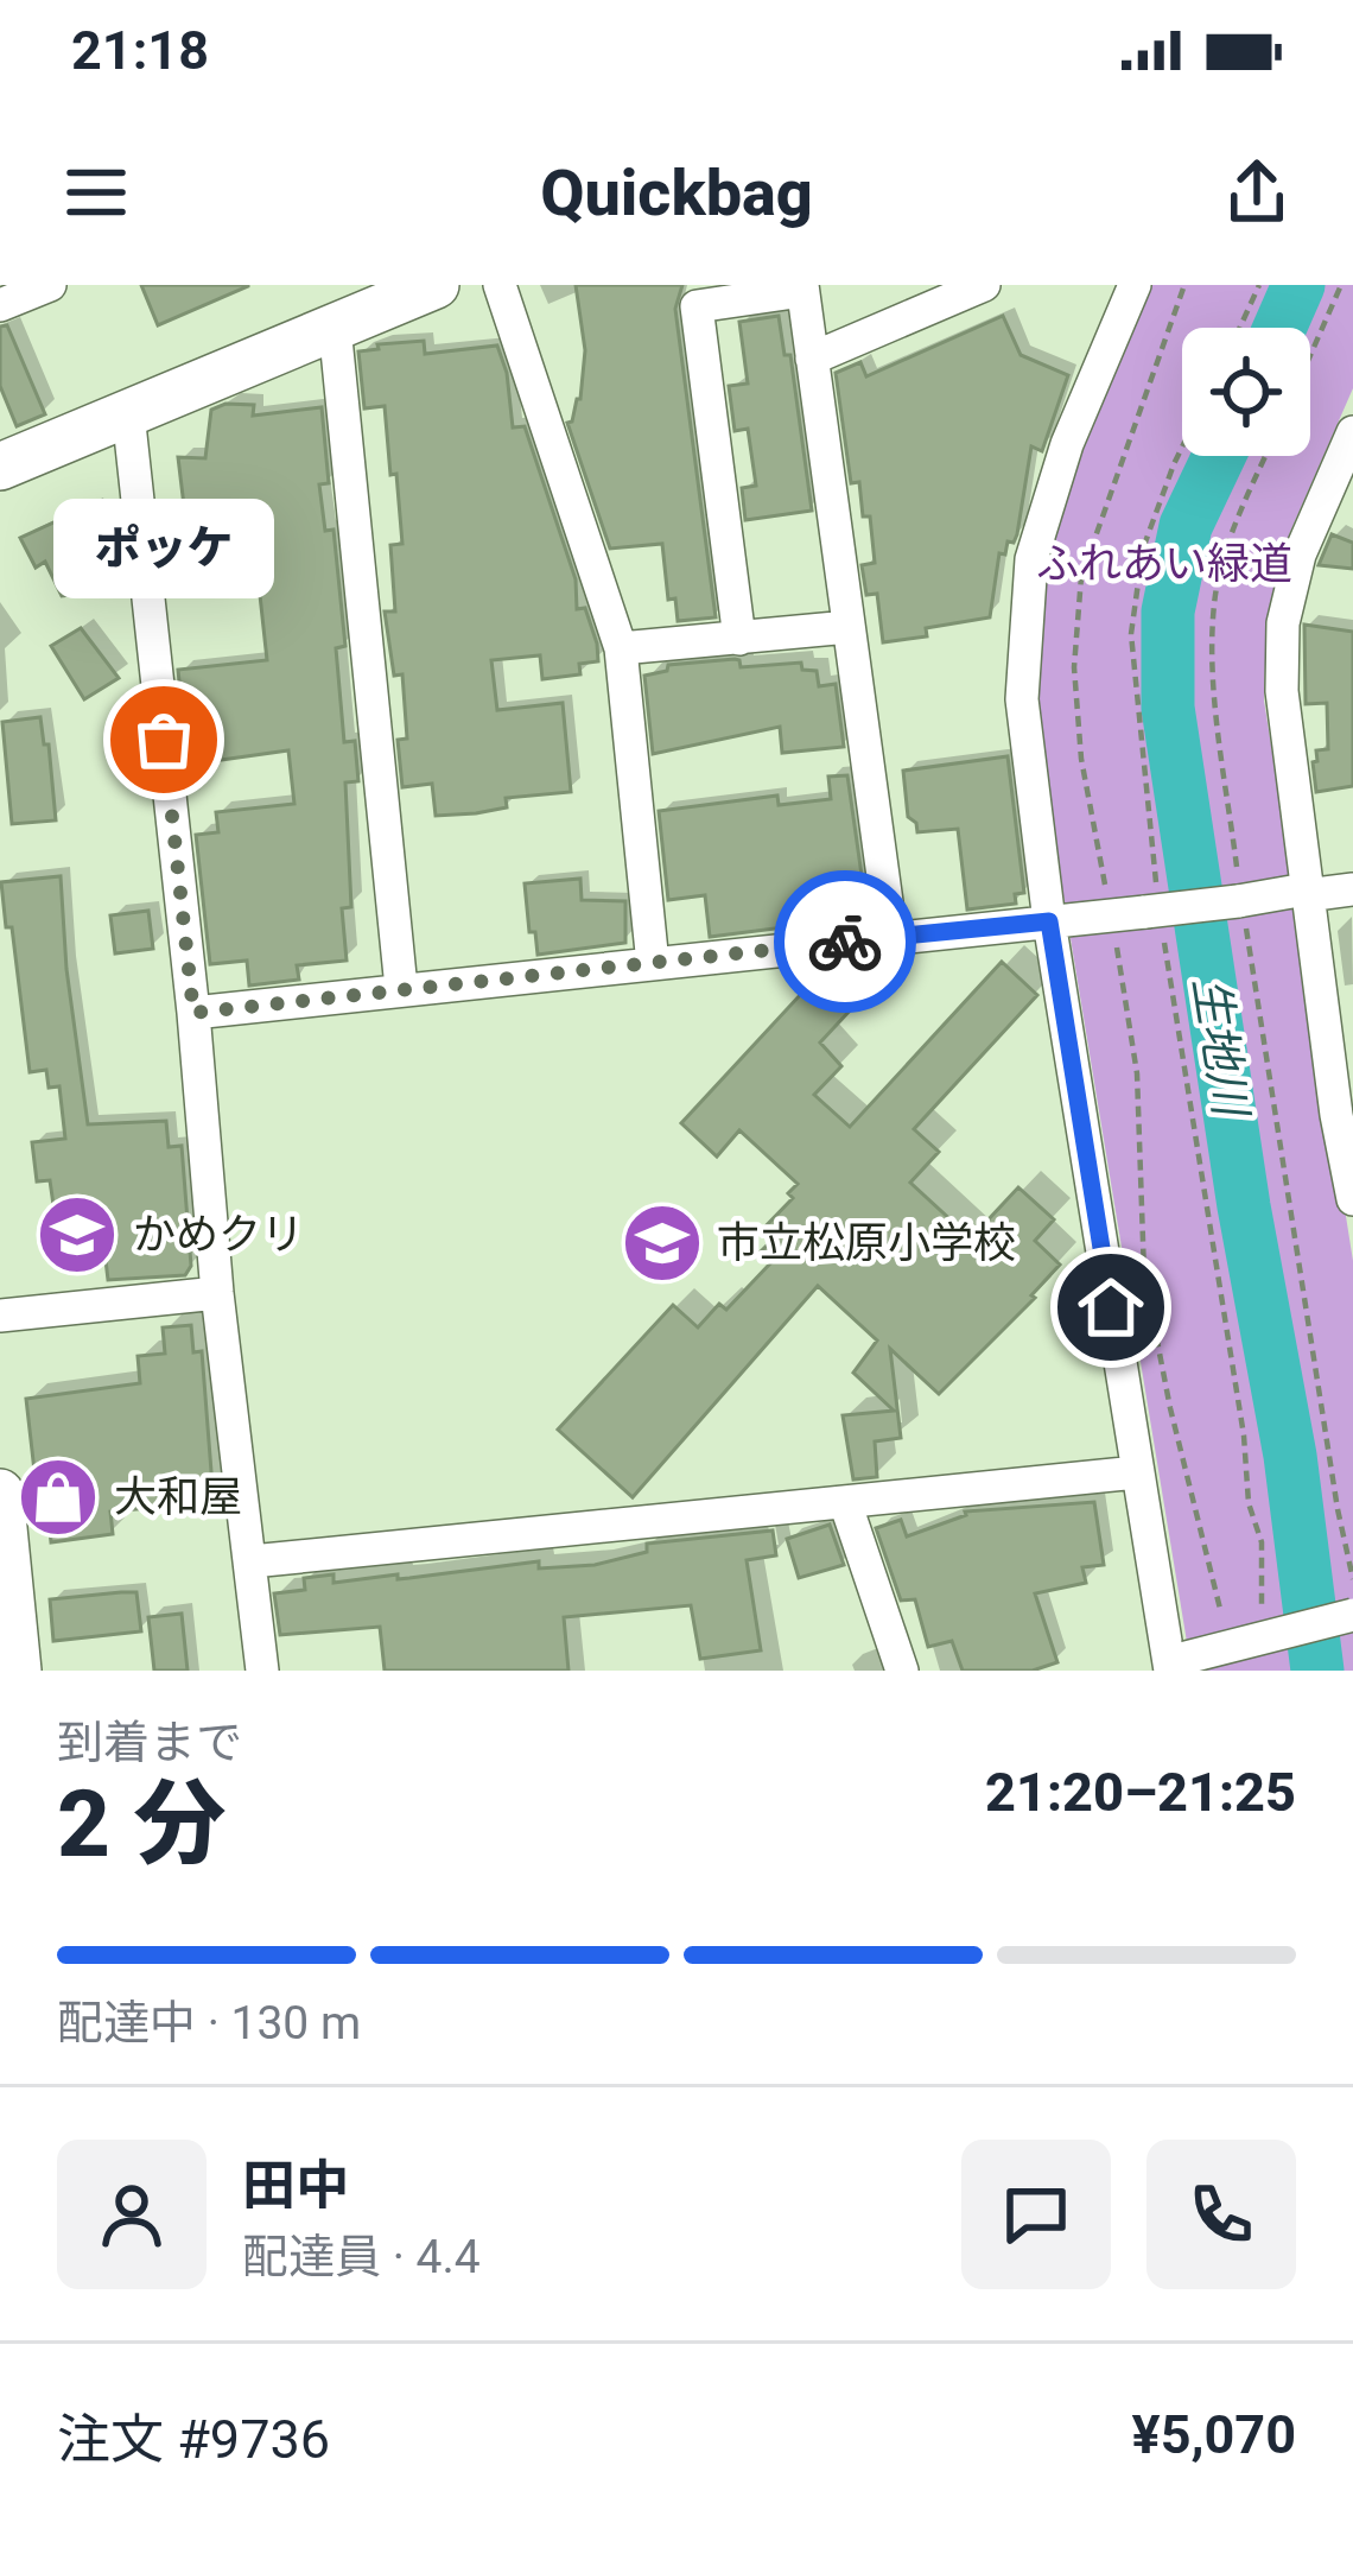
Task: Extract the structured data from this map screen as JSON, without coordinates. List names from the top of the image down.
{
  "water": ["生地川"],
  "parks": ["ふれあい緑道"],
  "places": {
    "other": ["ポッケ"],
    "school or university": ["かめクリ", "市立松原小学校"],
    "shop": ["大和屋"]
  },
  "page": {
    "status": "21:18",
    "header": "Quickbag",
    "bubble": "ポッケ",
    "heading": ["2 分", "到着まで", "21:20–21:25"],
    "panel": [
      "田中",
      "配達員 · 4.4",
      "注文 #9736",
      "¥5,070"
    ],
    "bar": "配達中 · 130 m"
  }
}
